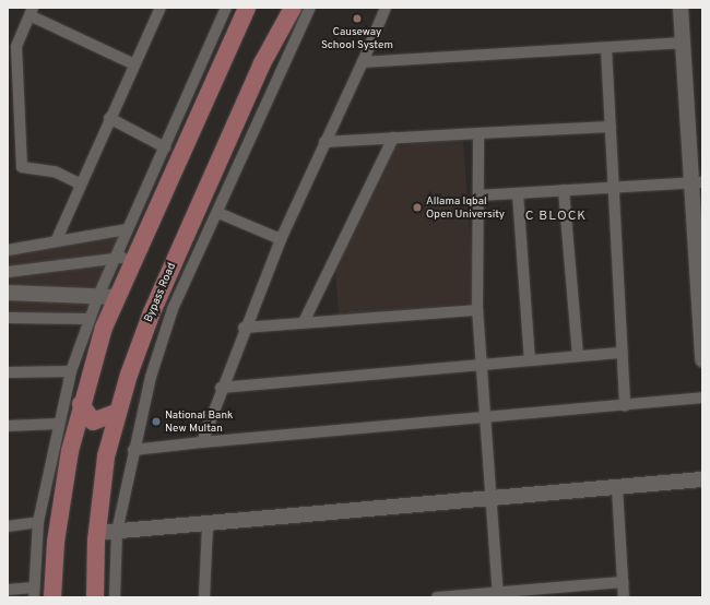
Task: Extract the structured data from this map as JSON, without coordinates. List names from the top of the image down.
{
  "streets": {
    "main road": ["Bypass Road"]
  },
  "districts": ["C BLOCK"],
  "places": ["Causeway School System", "Allama Iqbal Open University", "National Bank New Multan"]
}
